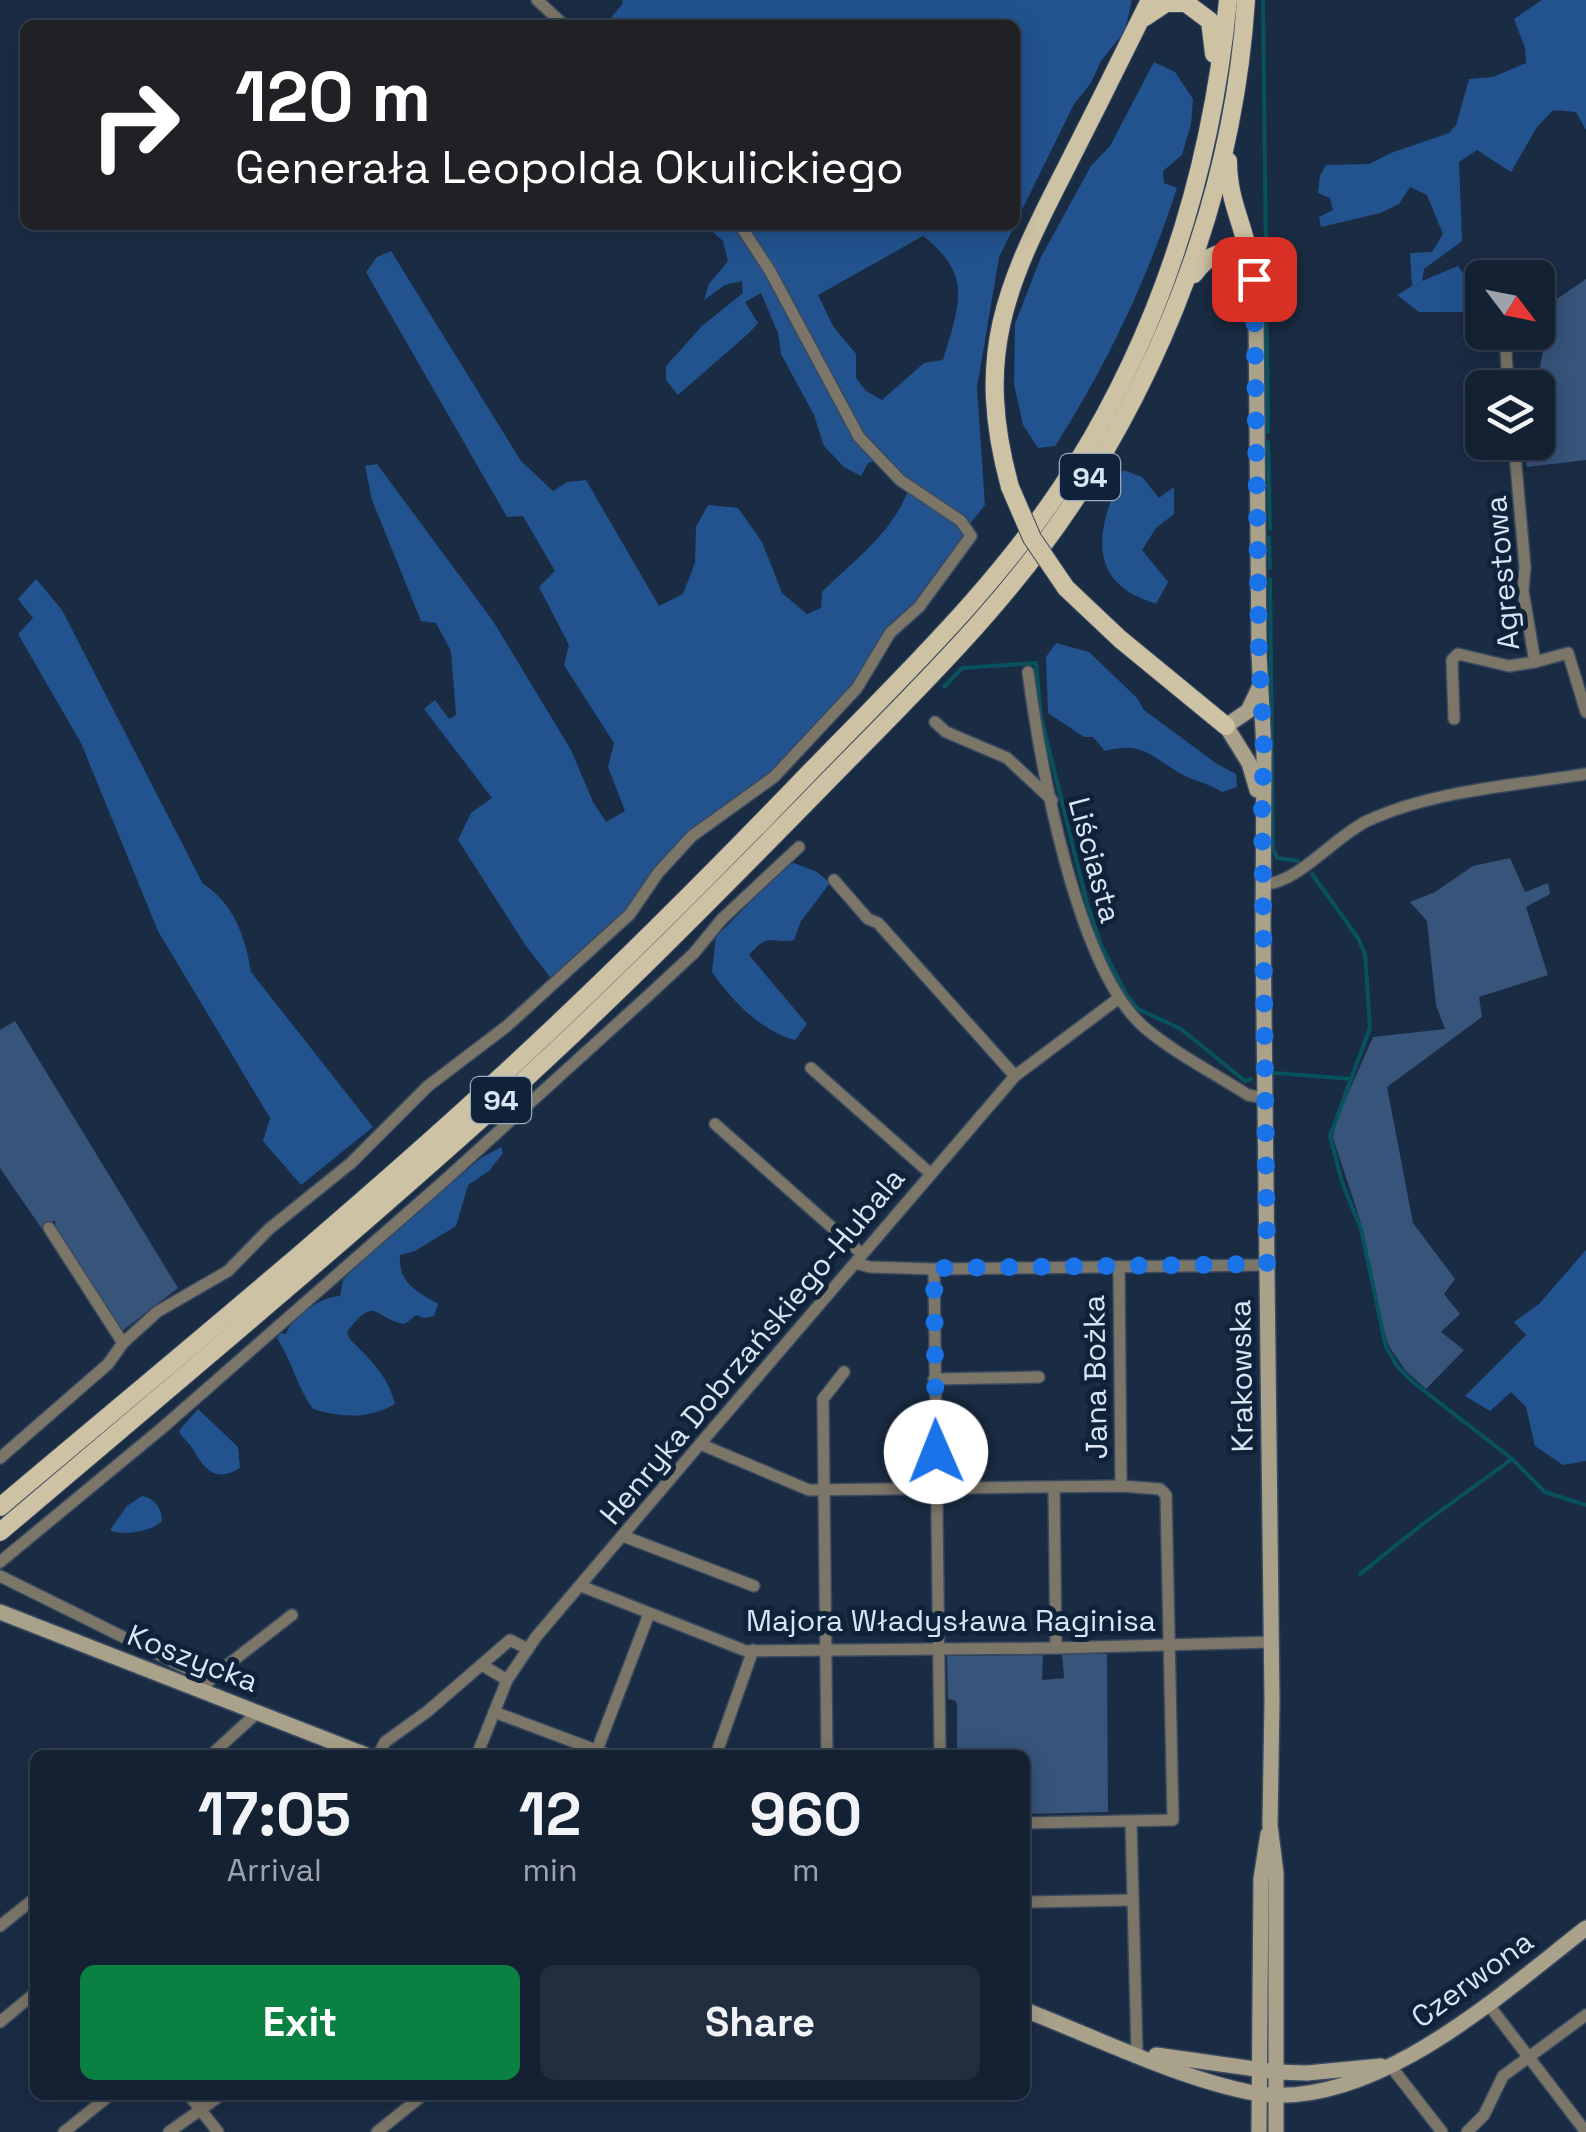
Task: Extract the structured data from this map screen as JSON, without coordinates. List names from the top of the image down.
{
  "streets": {
    "main road": [
      "94",
      "Krakowska",
      "Koszycka",
      "Czerwona"
    ],
    "street": [
      "Agrestowa",
      "Liściasta",
      "Henryka Dobrzańskiego-Hubala",
      "Jana Bożka",
      "Majora Władysława Raginisa"
    ]
  },
  "crossings": [
    ["Liściasta", "Henryka Dobrzańskiego-Hubala"],
    ["Liściasta", "Krakowska"],
    ["Henryka Dobrzańskiego-Hubala", "Majora Władysława Raginisa"],
    ["Krakowska", "Majora Władysława Raginisa"],
    ["Krakowska", "Czerwona"]
  ],
  "north": "bottom right",
  "page": {
    "turn": ["120 m", "Generała Leopolda Okulickiego"],
    "eta": [
      "17:05",
      "Arrival",
      "12",
      "min",
      "960",
      "m"
    ],
    "buttons": ["Exit", "Share"]
  }
}
